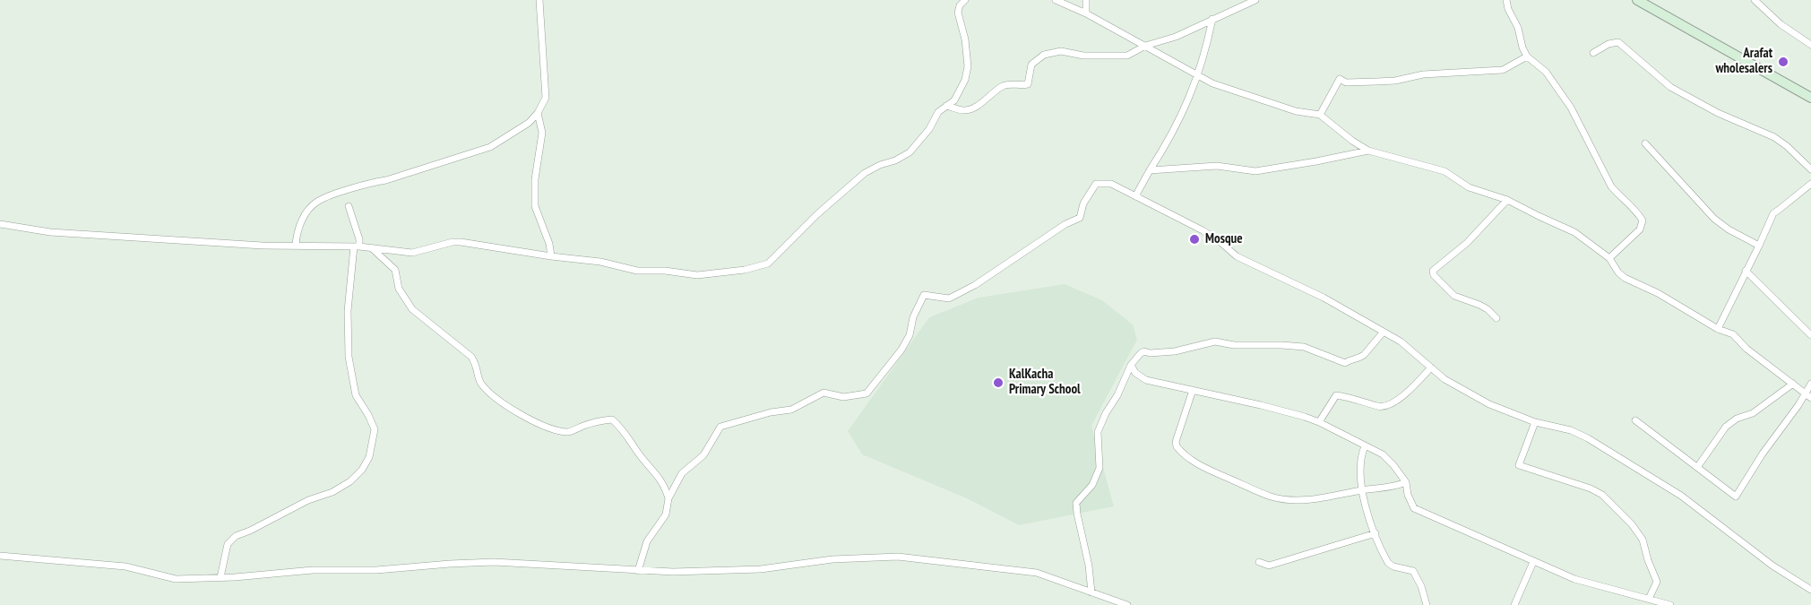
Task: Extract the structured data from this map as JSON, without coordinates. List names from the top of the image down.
{
  "places": ["Arafat wholesalers", "Mosque", "KalKacha Primary School"]
}
